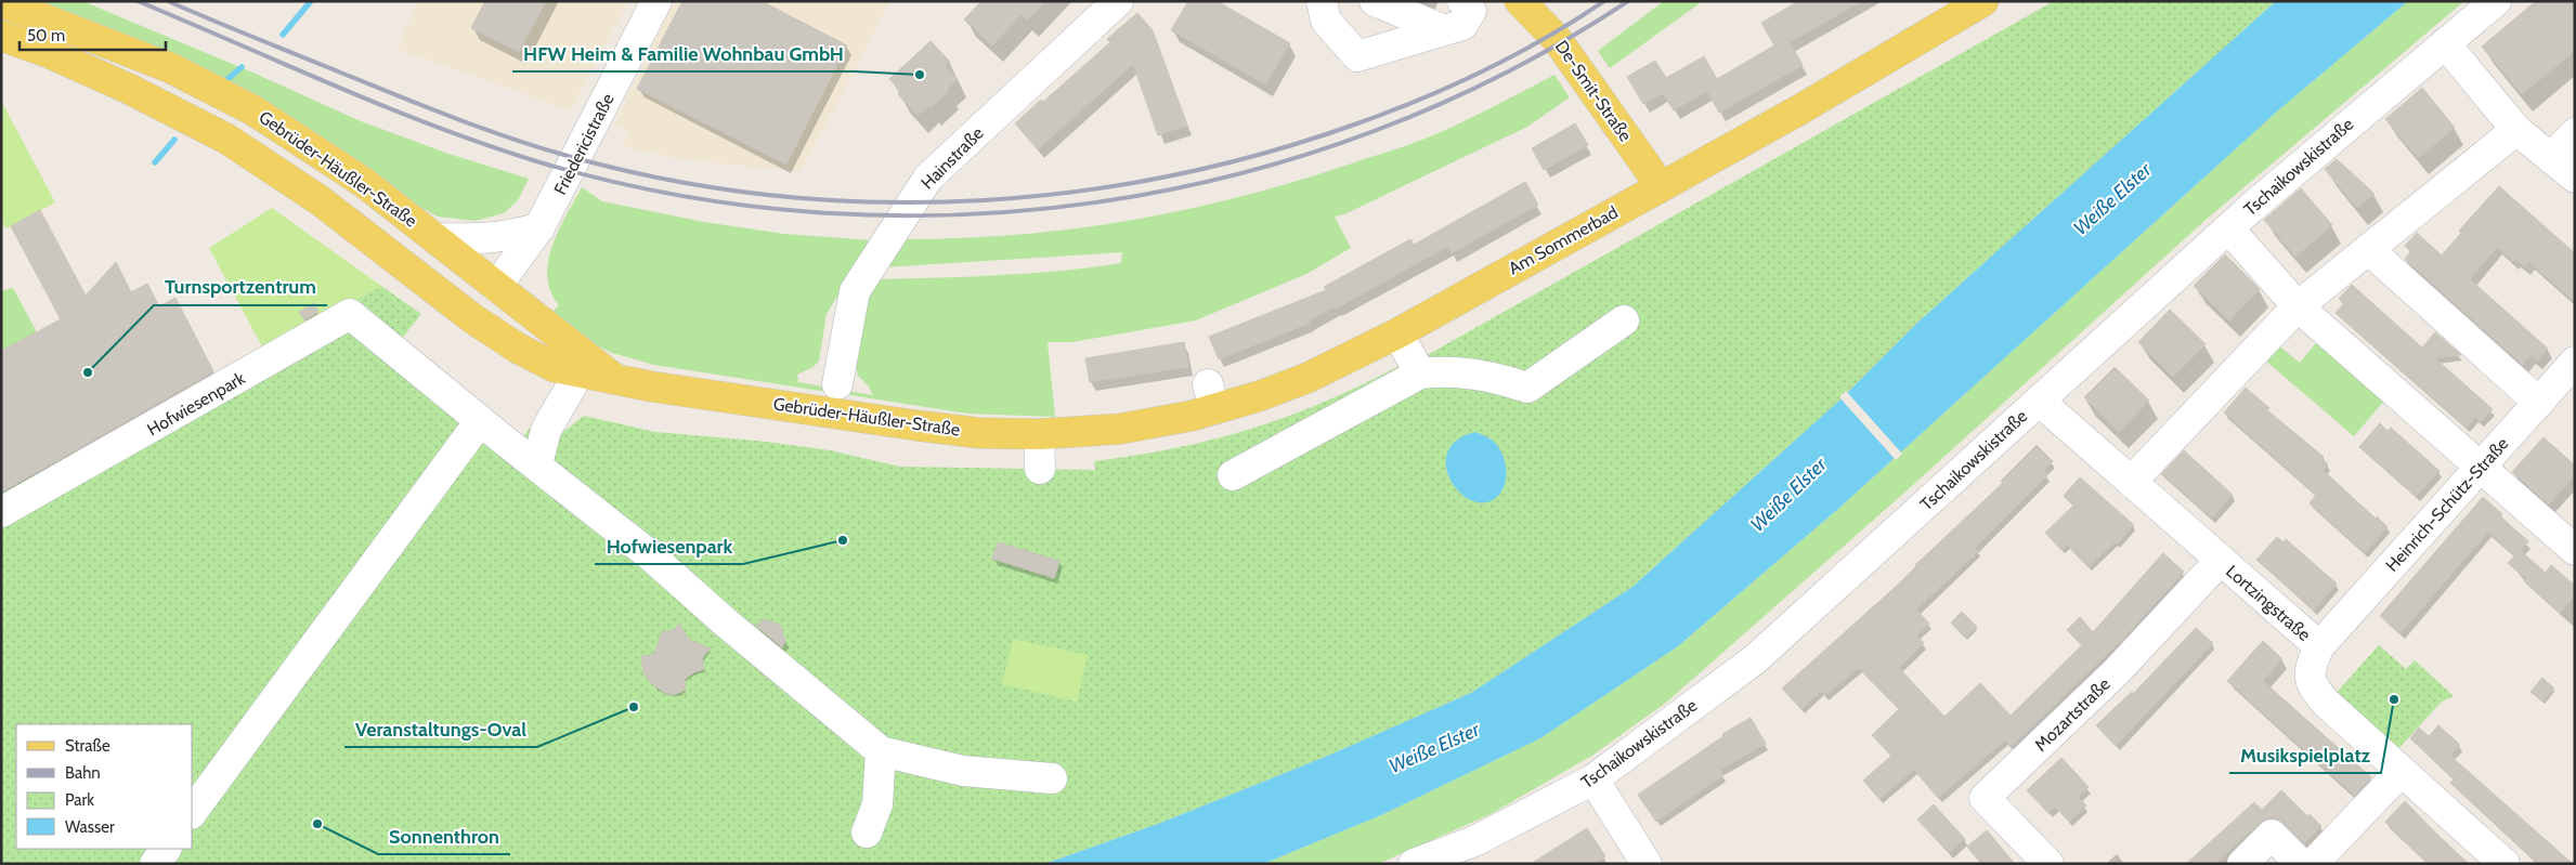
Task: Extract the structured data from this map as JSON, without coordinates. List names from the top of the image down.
{
  "streets": {
    "main road": ["De-Smit-Straße", "Gebrüder-Häußler-Straße", "Am Sommerbad"],
    "street": [
      "Friedericistraße",
      "Hainstraße",
      "Tschaikowskistraße",
      "Hofwiesenpark",
      "Heinrich-Schütz-Straße",
      "Lortzingstraße",
      "Mozartstraße"
    ]
  },
  "crossings": [
    ["De-Smit-Straße", "Am Sommerbad"],
    ["Friedericistraße", "Gebrüder-Häußler-Straße"],
    ["Tschaikowskistraße", "Lortzingstraße"],
    ["Gebrüder-Häußler-Straße", "Am Sommerbad"],
    ["Heinrich-Schütz-Straße", "Lortzingstraße"],
    ["Lortzingstraße", "Mozartstraße"]
  ],
  "water": ["Weiße Elster"],
  "places": [
    "HFW Heim & Familie Wohnbau GmbH",
    "Turnsportzentrum",
    "Hofwiesenpark",
    "Musikspielplatz",
    "Veranstaltungs-Oval",
    "Sonnenthron"
  ],
  "legend": [
    "Straße",
    "Bahn",
    "Park",
    "Wasser"
  ],
  "scale_bar": "50 m"
}
